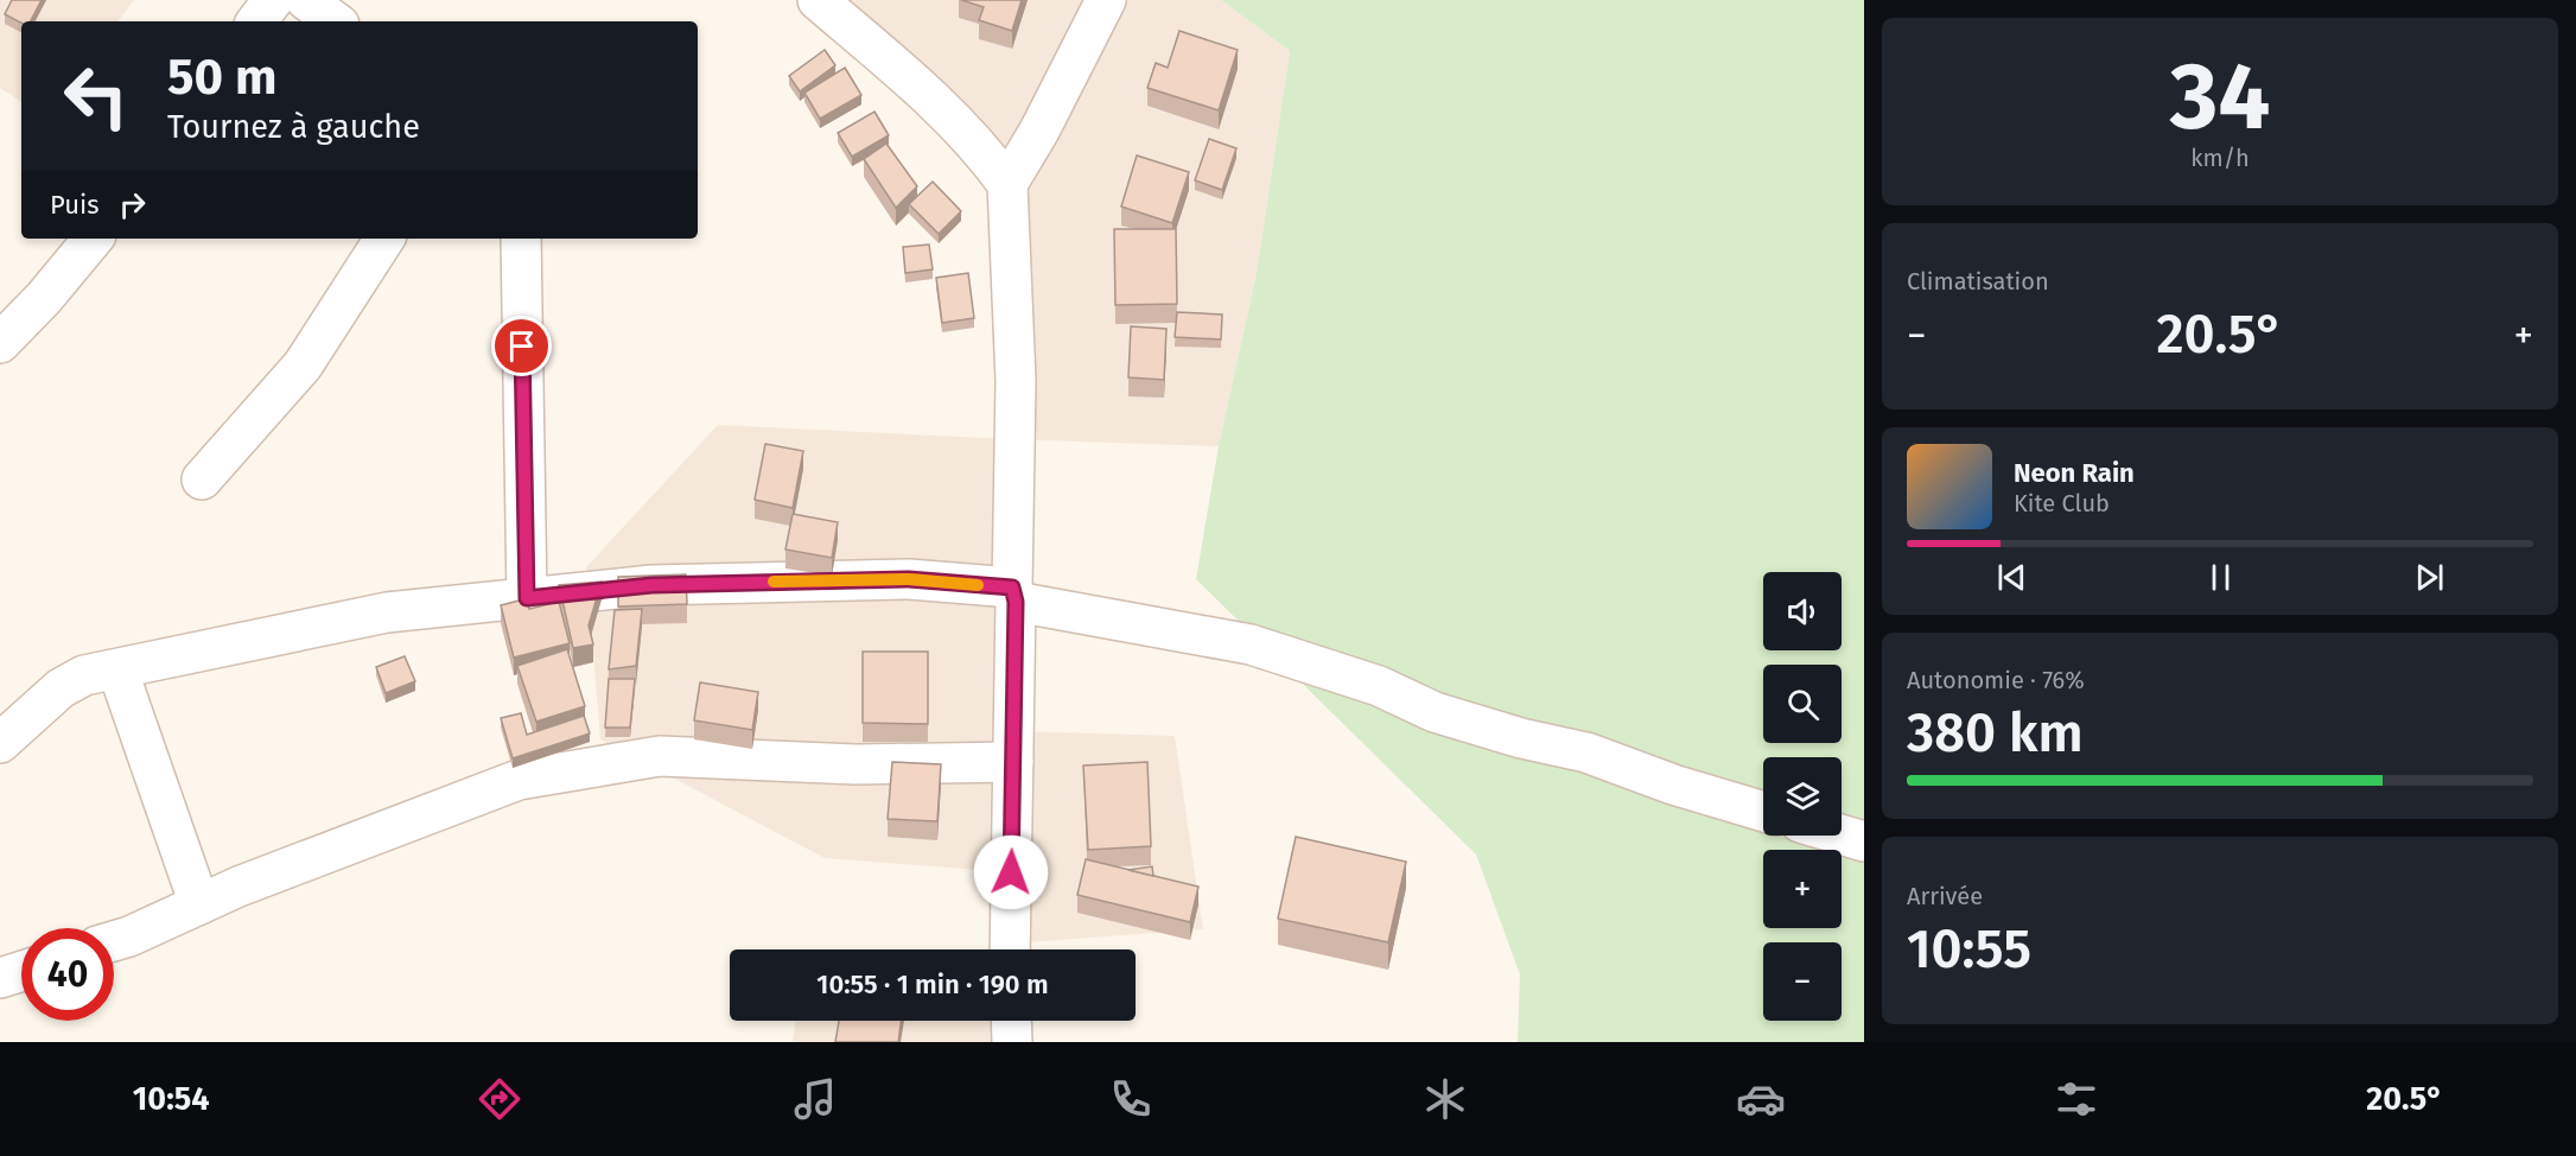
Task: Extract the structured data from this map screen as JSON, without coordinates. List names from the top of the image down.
{
  "page": {
    "tile": [
      ["34", "km/h"],
      "Climatisation",
      ["Autonomie · 76%", "380 km"],
      ["Arrivée", "10:55"]
    ],
    "turn": ["50 m", "Tournez à gauche"],
    "then": "Puis",
    "heat": ["−", "20.5°", "+"],
    "song": ["Neon Rain", "Kite Club"],
    "map_buttons": ["+", "−"],
    "limit": "40",
    "trip": "10:55 · 1 min · 190 m",
    "tabs": ["10:54", "20.5°"]
  }
}
